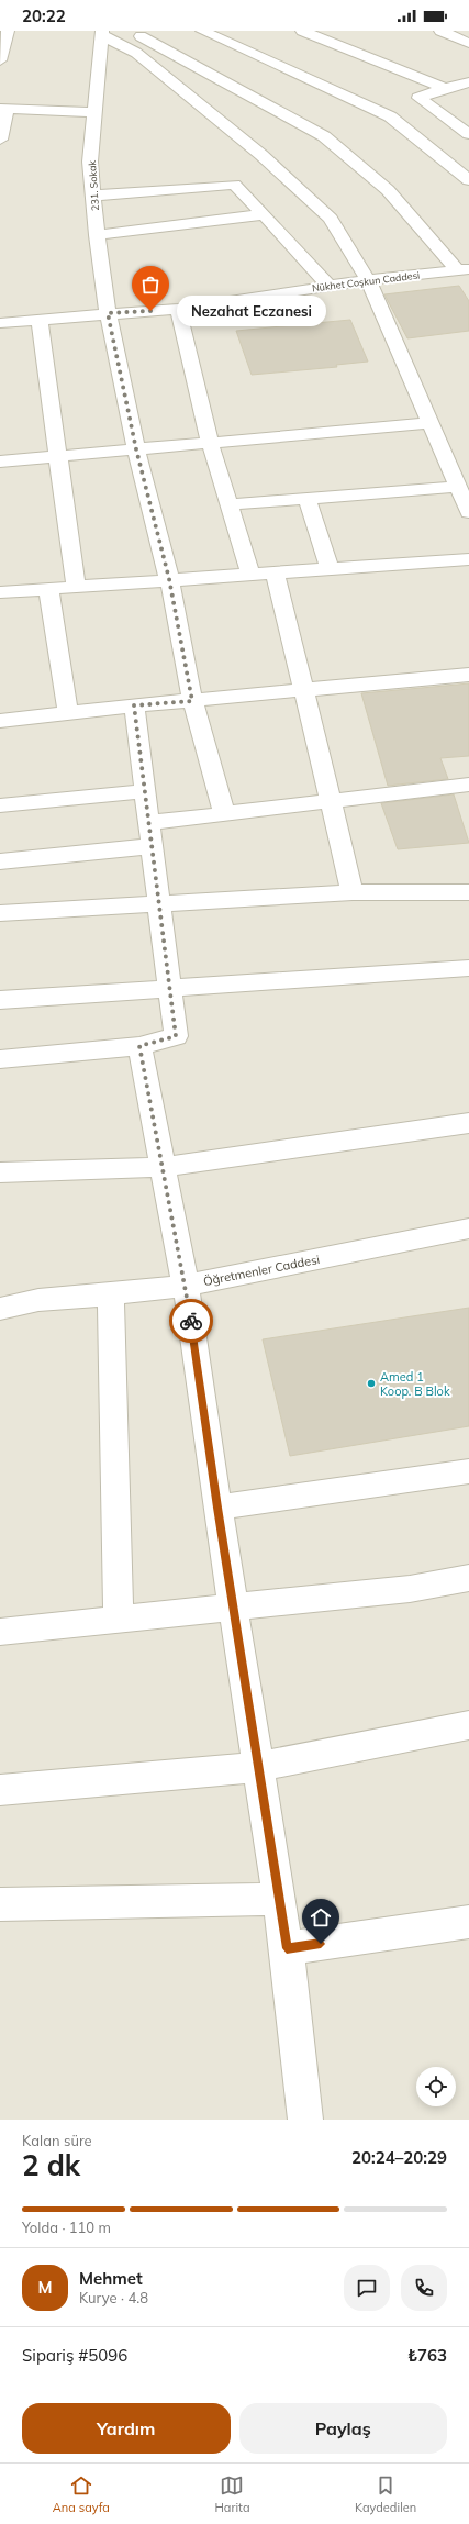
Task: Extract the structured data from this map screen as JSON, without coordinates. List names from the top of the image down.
{
  "streets": {
    "street": ["231. Sokak", "Nükhet Coşkun Caddesi", "Öğretmenler Caddesi"]
  },
  "crossings": [
    ["231. Sokak", "Nükhet Coşkun Caddesi"]
  ],
  "places": ["Nezahat Eczanesi", "Amed 1 Koop. B Blok"],
  "page": {
    "status": "20:22",
    "bubble": "Nezahat Eczanesi",
    "heading": ["2 dk", "Kalan süre", "20:24–20:29"],
    "panel": [
      "Mehmet",
      "Kurye · 4.8",
      "Sipariş #5096",
      "₺763"
    ],
    "bar": "Yolda · 110 m",
    "round": "M",
    "buttons": ["Yardım", "Paylaş"],
    "tabs": ["Ana sayfa", "Harita", "Kaydedilen"]
  }
}
